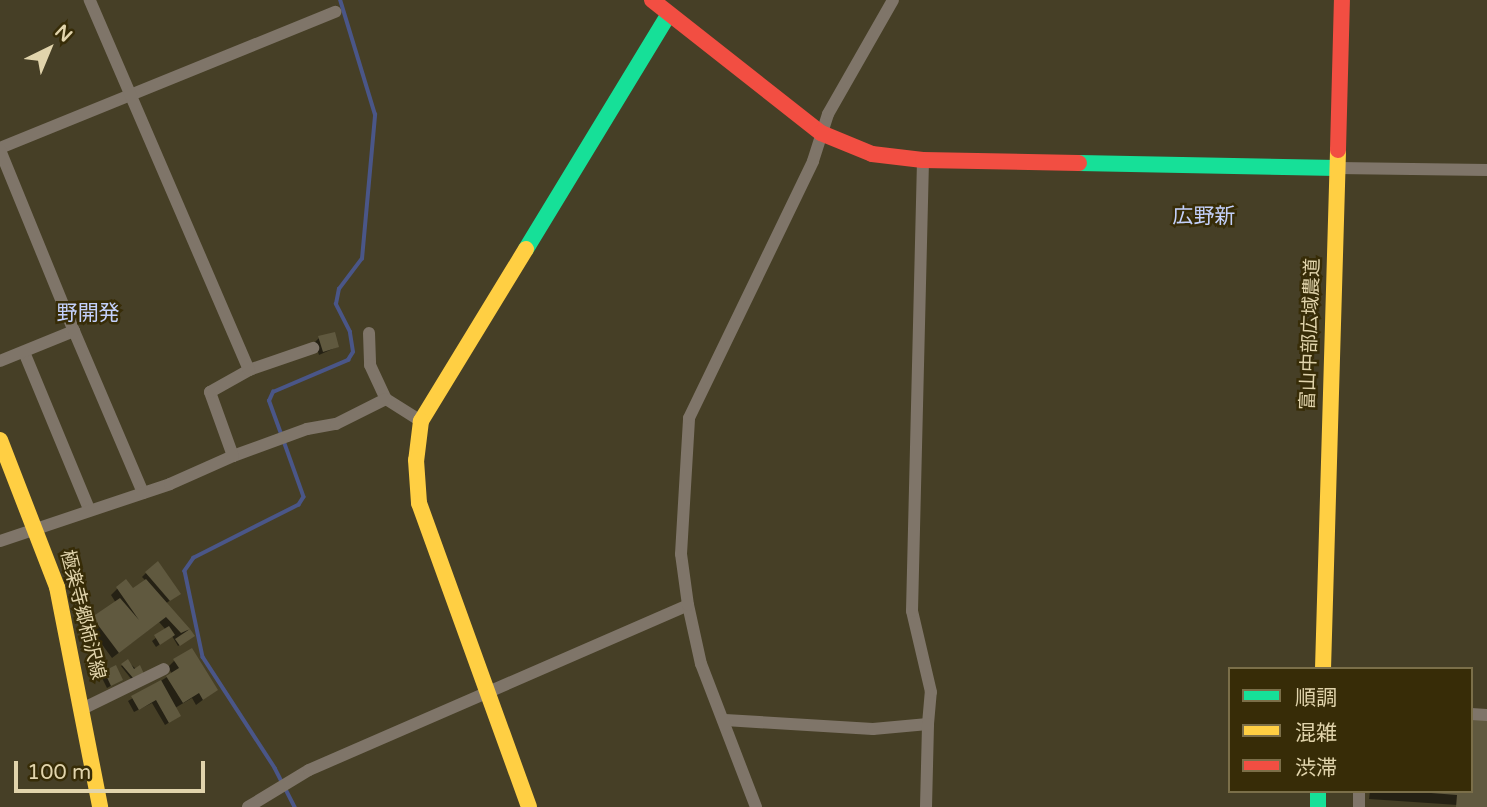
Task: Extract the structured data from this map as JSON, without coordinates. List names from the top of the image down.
{
  "streets": {
    "street": ["富山中部広域農道", "極楽寺郷柿沢線"]
  },
  "districts": ["広野新", "野開発"],
  "legend": ["順調", "混雑", "渋滞"],
  "scale_bar": "100 m",
  "north": "top right"
}
